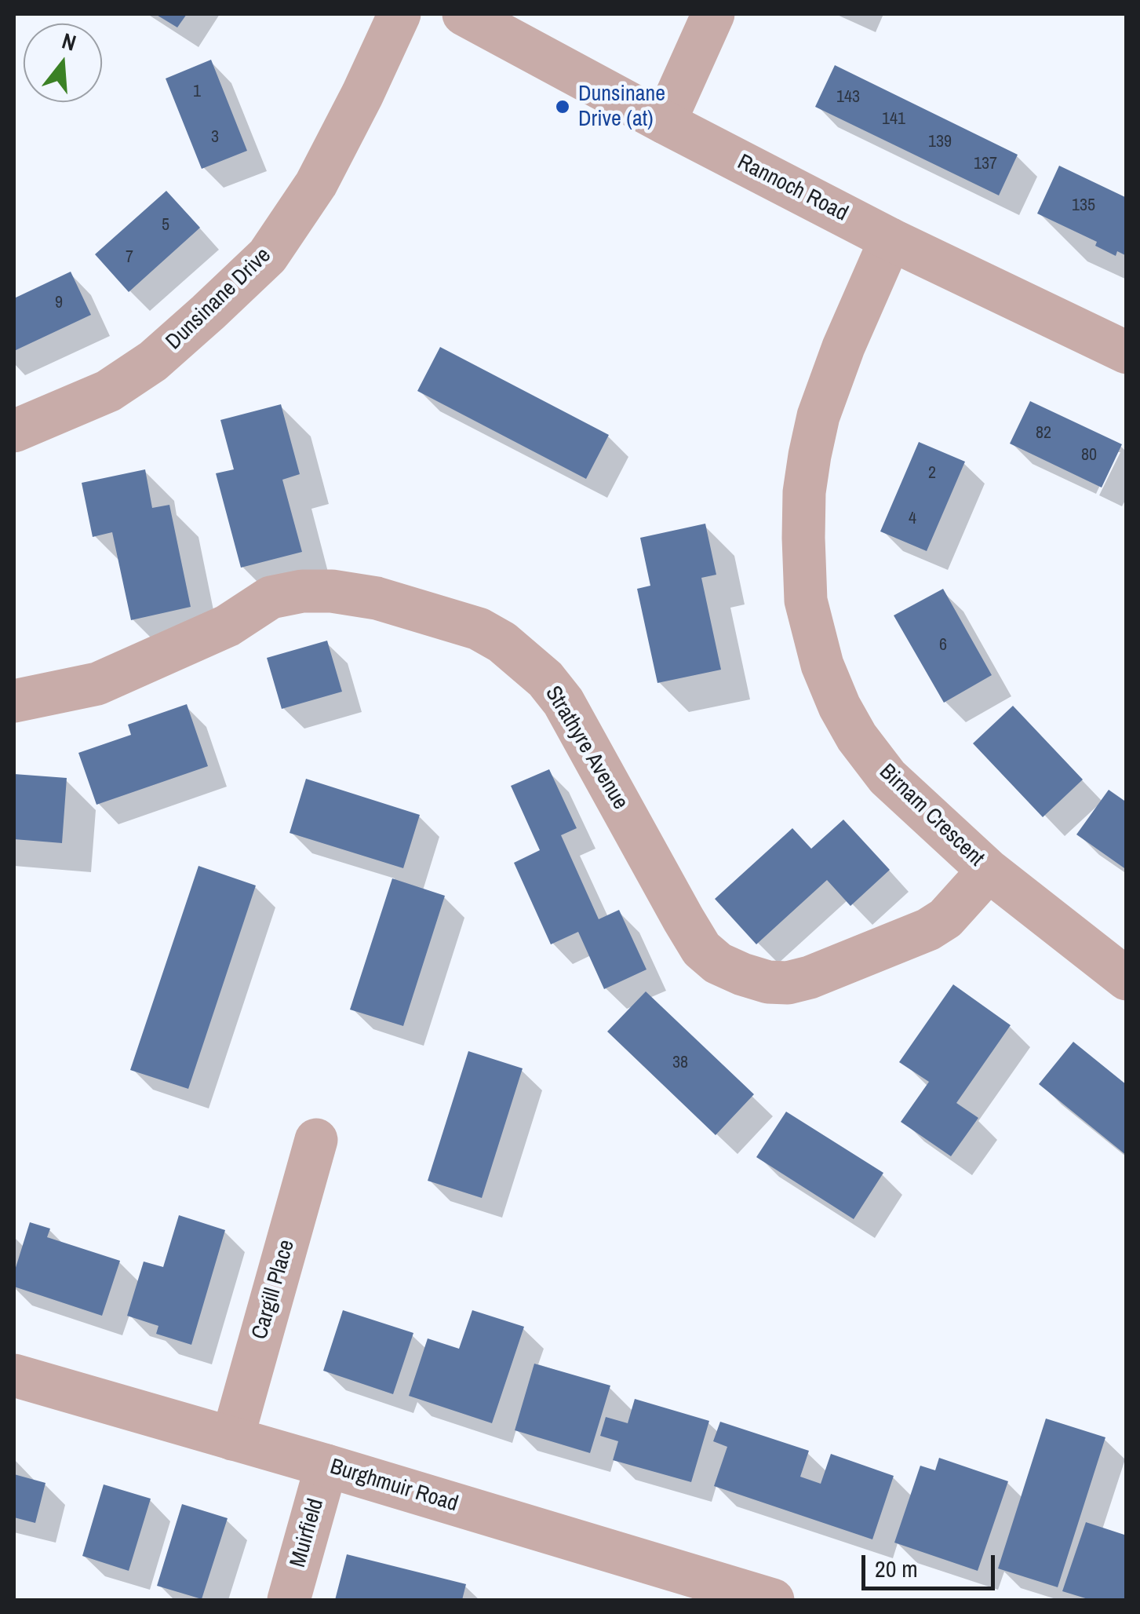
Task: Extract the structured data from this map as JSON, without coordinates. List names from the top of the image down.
{
  "streets": {
    "street": [
      "Rannoch Road",
      "Dunsinane Drive",
      "Strathyre Avenue",
      "Birnam Crescent",
      "Cargill Place",
      "Burghmuir Road",
      "Muirfield"
    ]
  },
  "crossings": [
    ["Rannoch Road", "Birnam Crescent"],
    ["Strathyre Avenue", "Birnam Crescent"],
    ["Cargill Place", "Burghmuir Road"],
    ["Burghmuir Road", "Muirfield"]
  ],
  "places": ["Dunsinane Drive (at)"],
  "house_numbers": [
    "1",
    "143",
    "141",
    "3",
    "139",
    "137",
    "135",
    "5",
    "7",
    "9",
    "82",
    "80",
    "2",
    "4",
    "6",
    "38"
  ],
  "scale_bar": "20 m",
  "north": "top"
}
